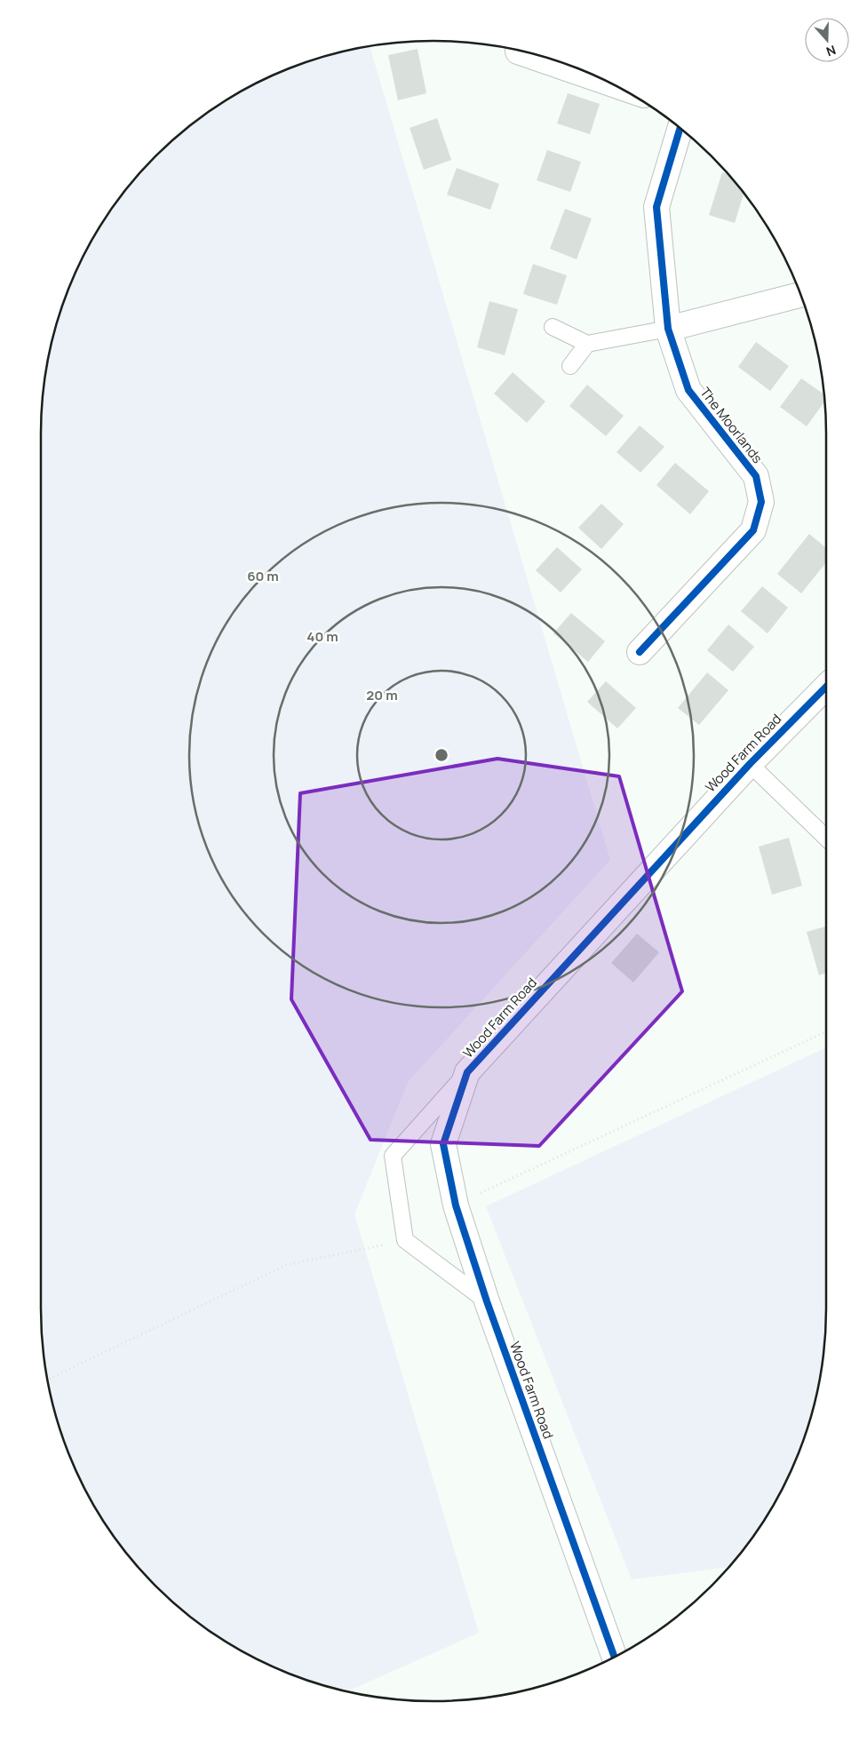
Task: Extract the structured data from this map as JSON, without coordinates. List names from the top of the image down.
{
  "streets": {
    "street": ["The Moorlands", "Wood Farm Road"]
  },
  "north": "bottom",
  "rings": ["60 m", "40 m", "20 m"]
}
